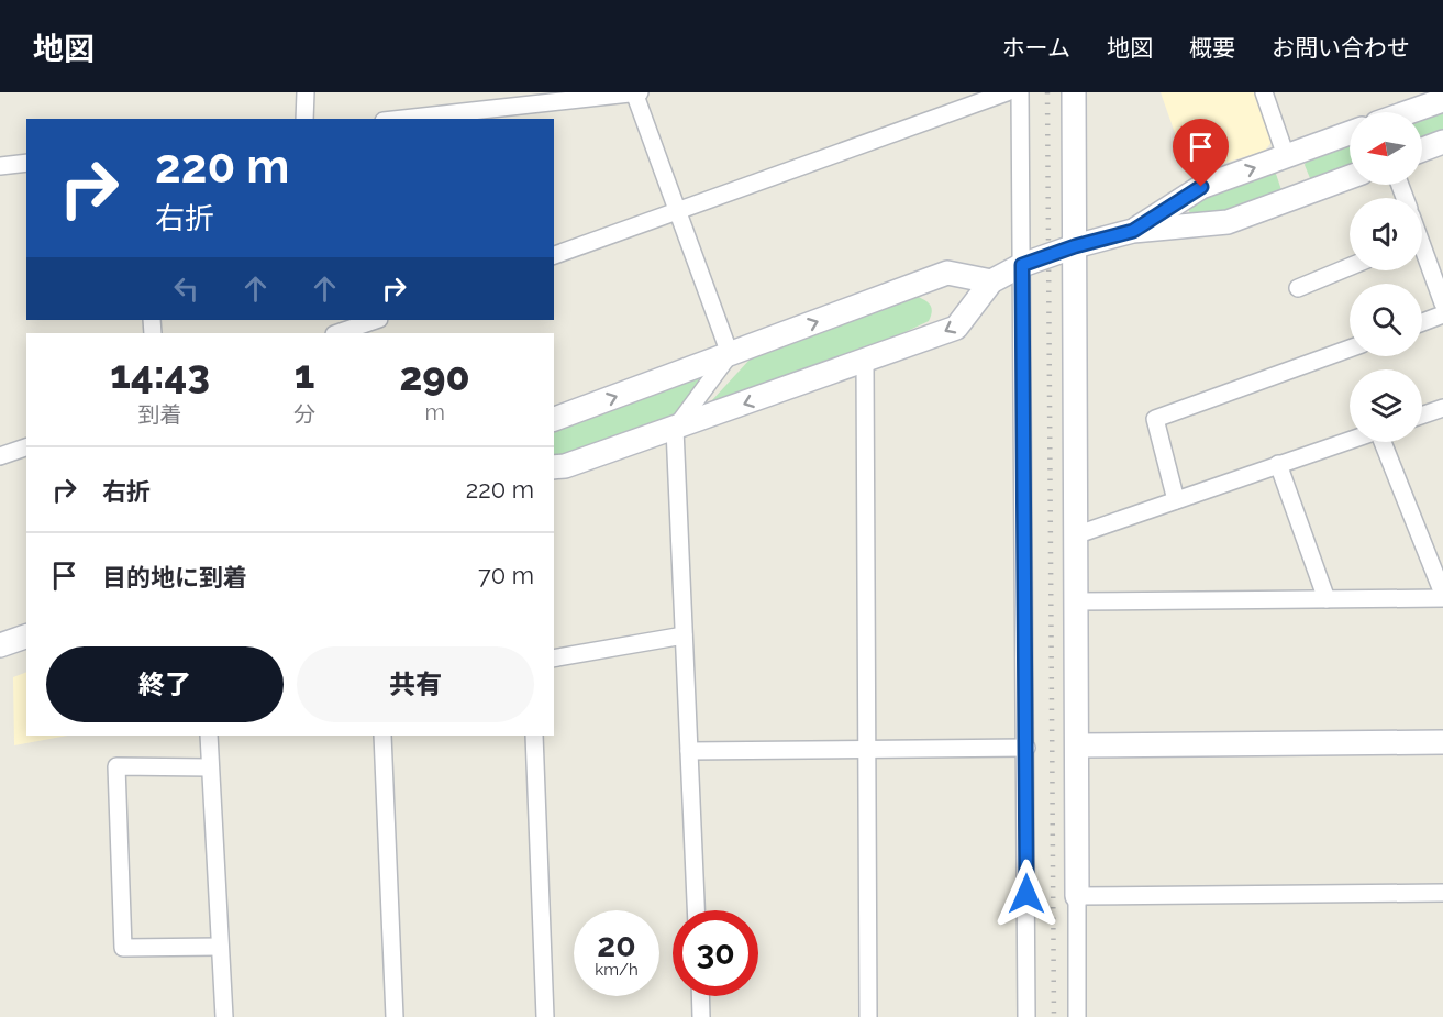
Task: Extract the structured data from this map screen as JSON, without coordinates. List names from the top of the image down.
{
  "north": "left",
  "page": {
    "header": "地図",
    "nav": [
      "ホーム",
      "地図",
      "概要",
      "お問い合わせ"
    ],
    "turn": ["220 m", "右折"],
    "eta": [
      "14:43",
      "到着",
      "1",
      "分",
      "290",
      "m"
    ],
    "list": [
      {
        "name": "右折",
        "value": "220 m"
      },
      {
        "name": "目的地に到着",
        "value": "70 m"
      }
    ],
    "buttons": ["終了", "共有"],
    "speed": "20 km/h",
    "limit": "30"
  }
}
